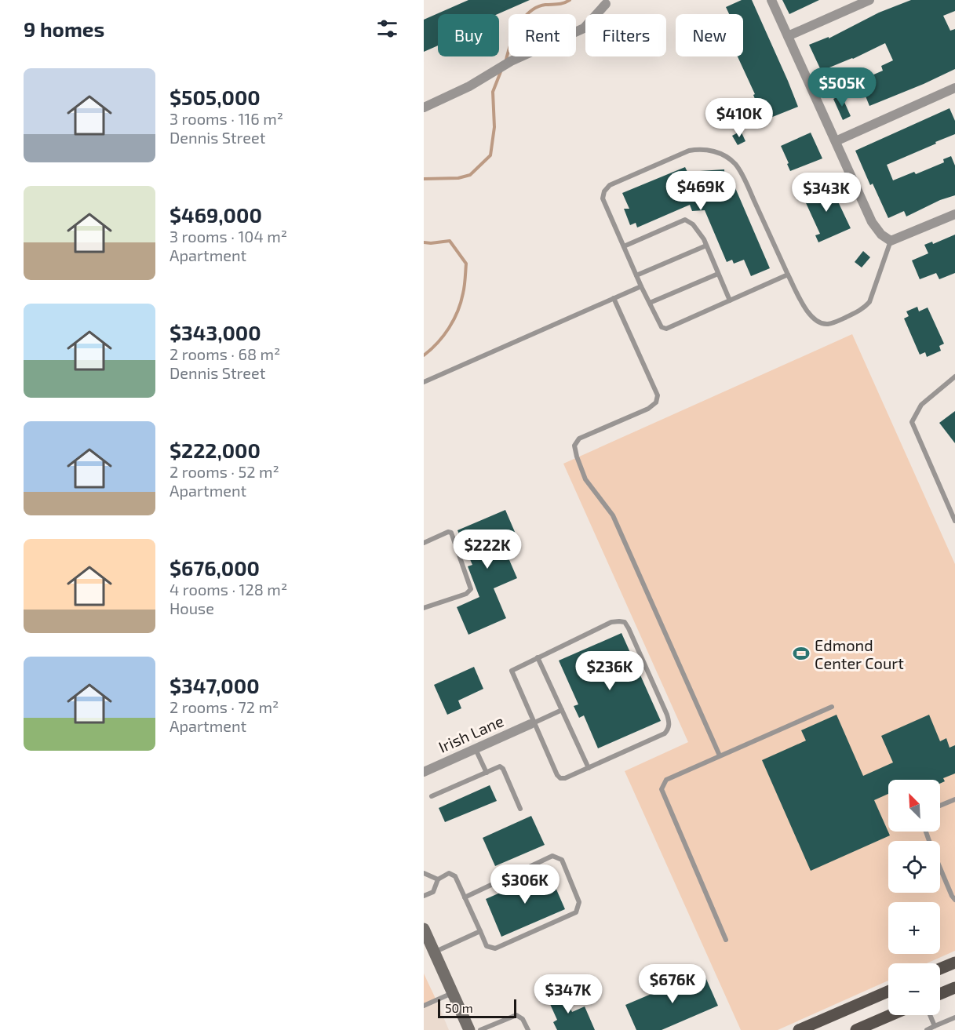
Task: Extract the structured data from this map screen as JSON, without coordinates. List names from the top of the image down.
{
  "streets": {
    "street": ["Irish Lane"]
  },
  "places": {
    "sports": ["Edmond Center Court"]
  },
  "scale_bar": "50 m",
  "north": "top left",
  "page": {
    "heading": "9 homes",
    "chip": [
      "Buy",
      "Rent",
      "Filters",
      "New"
    ],
    "list": [
      {
        "name": "$505,000",
        "note": "3 rooms · 116 m² · Dennis Street"
      },
      {
        "name": "$469,000",
        "note": "3 rooms · 104 m² · Apartment"
      },
      {
        "name": "$343,000",
        "note": "2 rooms · 68 m² · Dennis Street"
      },
      {
        "name": "$222,000",
        "note": "2 rooms · 52 m² · Apartment"
      },
      {
        "name": "$676,000",
        "note": "4 rooms · 128 m² · House"
      },
      {
        "name": "$347,000",
        "note": "2 rooms · 72 m² · Apartment"
      }
    ],
    "price": [
      "$505K",
      "$410K",
      "$469K",
      "$343K",
      "$222K",
      "$236K",
      "$306K",
      "$676K",
      "$347K"
    ],
    "map_buttons": ["+", "−"],
    "scale": "50 m"
  }
}
